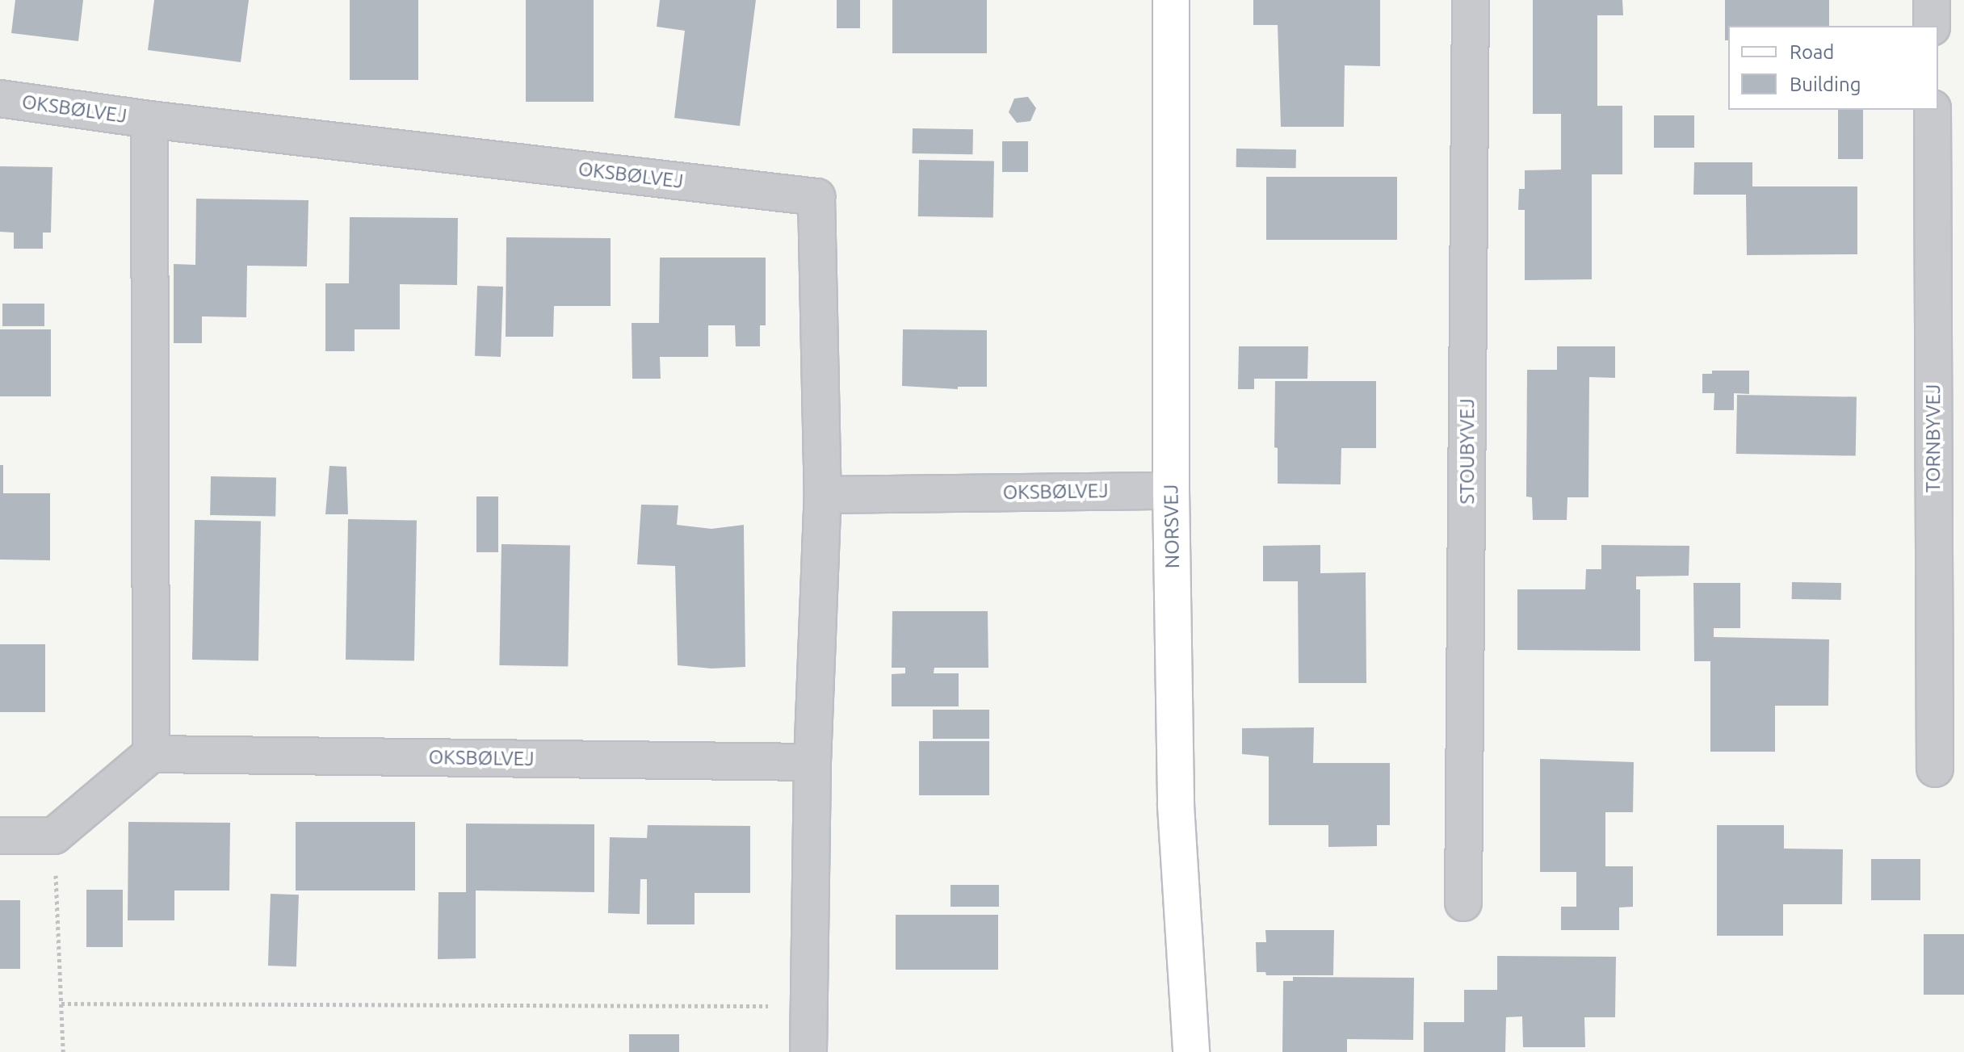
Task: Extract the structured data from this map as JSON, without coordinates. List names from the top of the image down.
{
  "streets": {
    "street": [
      "OKSBØLVEJ",
      "TORNBYVEJ",
      "STOUBYVEJ",
      "NORSVEJ"
    ]
  },
  "crossings": [
    ["OKSBØLVEJ", "NORSVEJ"]
  ],
  "legend": ["Road", "Building"]
}
